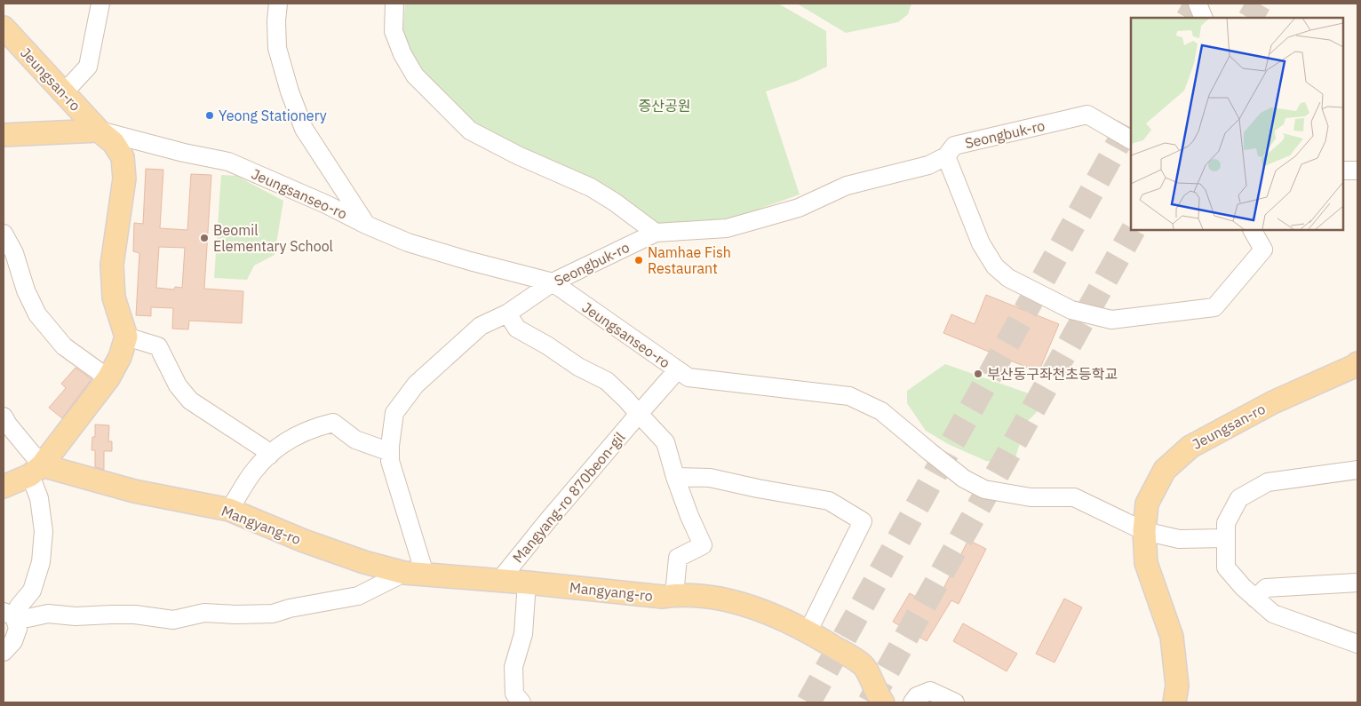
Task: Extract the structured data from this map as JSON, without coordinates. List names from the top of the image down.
{
  "streets": {
    "main road": ["Jeungsan-ro", "Mangyang-ro"],
    "street": ["Seongbuk-ro", "Jeungsanseo-ro", "Mangyang-ro 870beon-gil"]
  },
  "crossings": [
    ["Jeungsan-ro", "Jeungsanseo-ro"],
    ["Seongbuk-ro", "Jeungsanseo-ro"],
    ["Seongbuk-ro", "Mangyang-ro"],
    ["Jeungsanseo-ro", "Mangyang-ro 870beon-gil"],
    ["Mangyang-ro 870beon-gil", "Mangyang-ro"]
  ],
  "parks": ["증산공원"],
  "places": [
    "Yeong Stationery",
    "Beomil Elementary School",
    "Namhae Fish Restaurant",
    "부산동구좌천초등학교"
  ]
}
